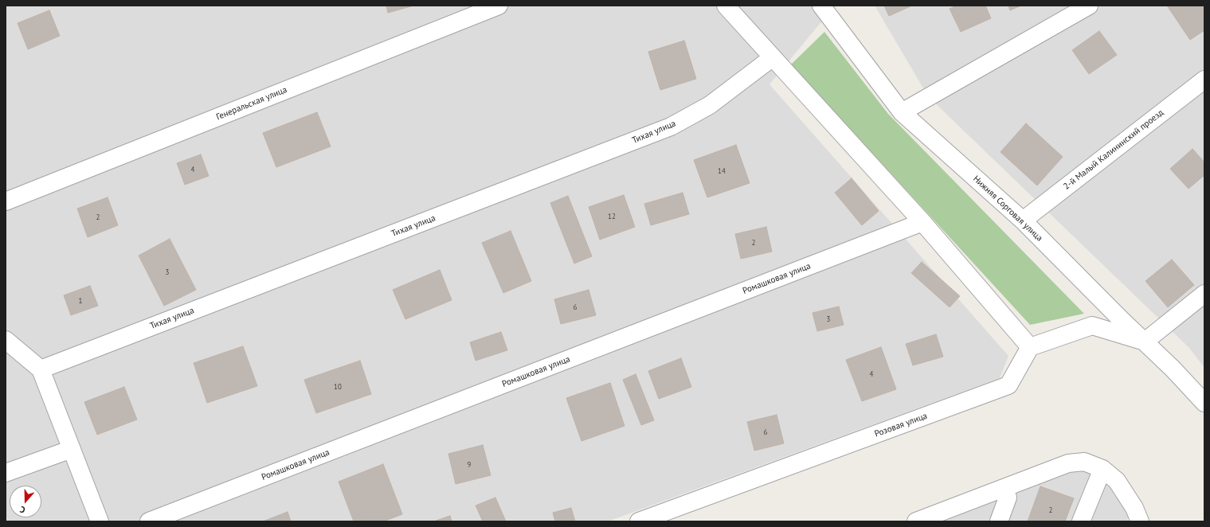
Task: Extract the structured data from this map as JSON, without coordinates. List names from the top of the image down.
{
  "streets": {
    "street": [
      "Генеральская улица",
      "Тихая улица",
      "2-й Малый Калининский проезд",
      "Нижняя Сорговая улица",
      "Ромашковая улица",
      "Розовая улица"
    ]
  },
  "crossings": [
    ["2-й Малый Калининский проезд", "Нижняя Сорговая улица"]
  ],
  "house_numbers": [
    "4",
    "14",
    "12",
    "2",
    "2",
    "3",
    "1",
    "6",
    "3",
    "4",
    "10",
    "6",
    "9",
    "2"
  ],
  "north": "bottom"
}
